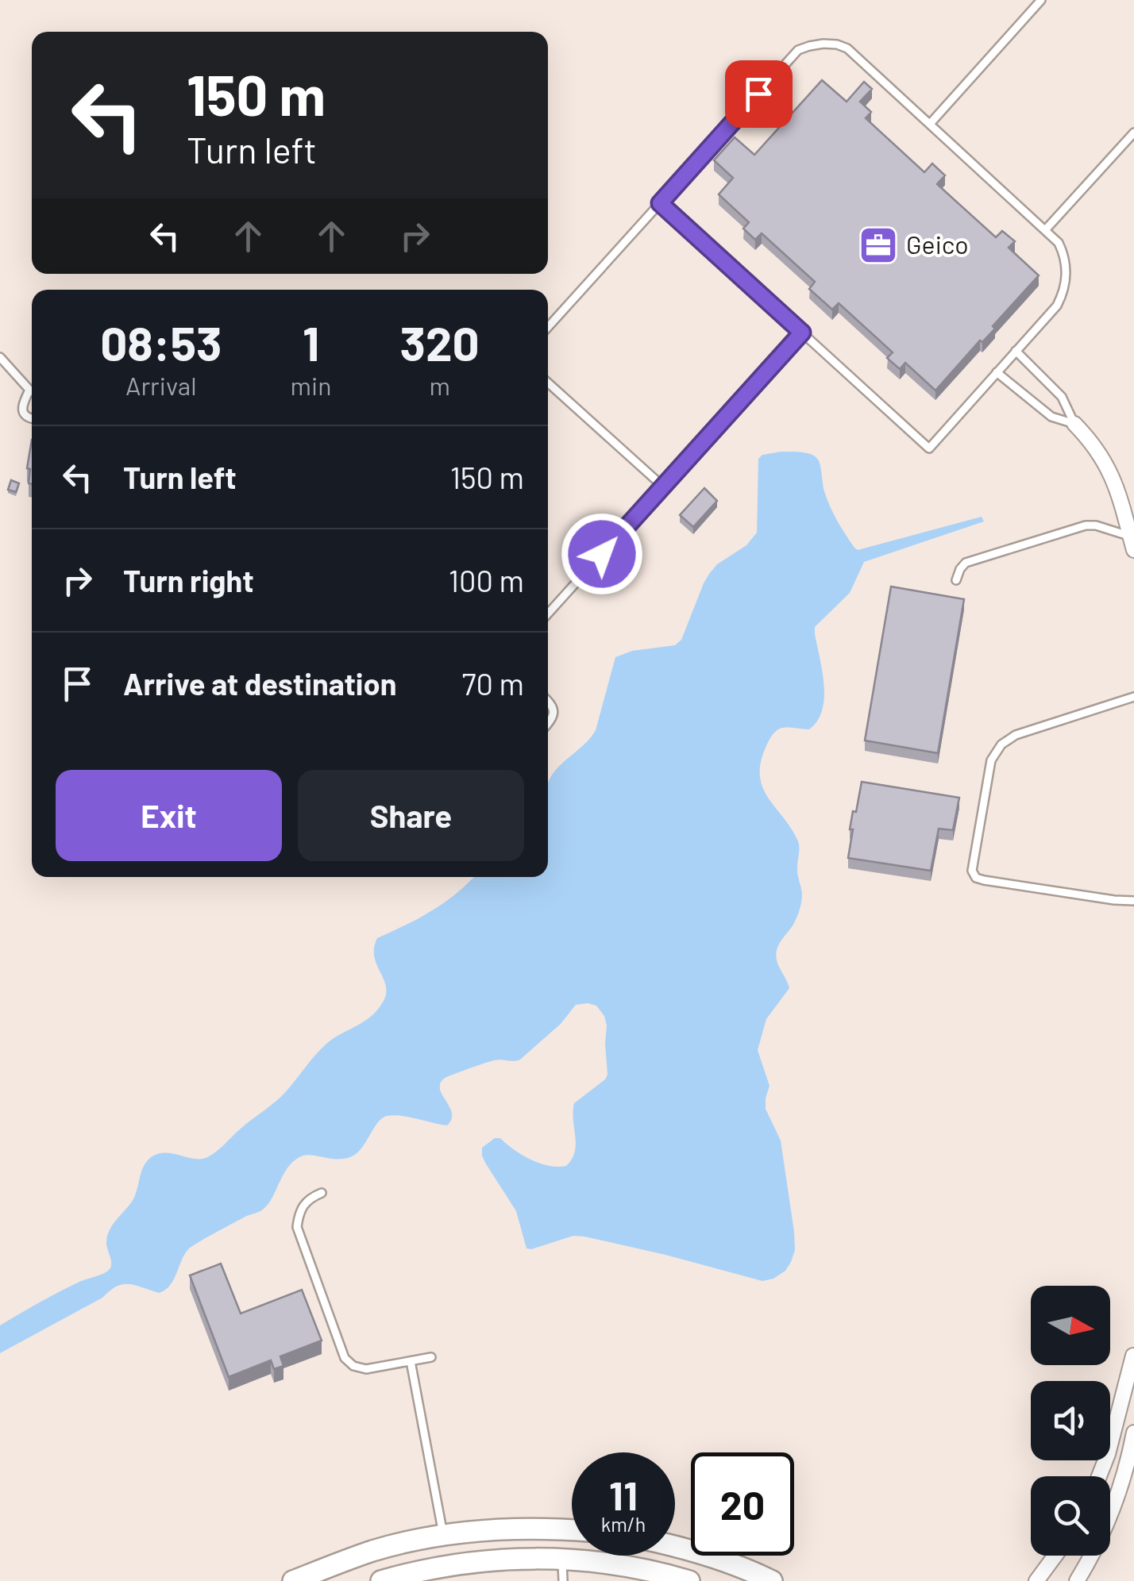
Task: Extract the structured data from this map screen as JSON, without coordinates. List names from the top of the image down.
{
  "places": {
    "office": ["Geico"]
  },
  "north": "right",
  "page": {
    "turn": ["150 m", "Turn left"],
    "eta": [
      "08:53",
      "Arrival",
      "1",
      "min",
      "320",
      "m"
    ],
    "list": [
      {
        "name": "Turn left",
        "value": "150 m"
      },
      {
        "name": "Turn right",
        "value": "100 m"
      },
      {
        "name": "Arrive at destination",
        "value": "70 m"
      }
    ],
    "buttons": ["Exit", "Share"],
    "speed": "11 km/h",
    "limit": "20"
  }
}
